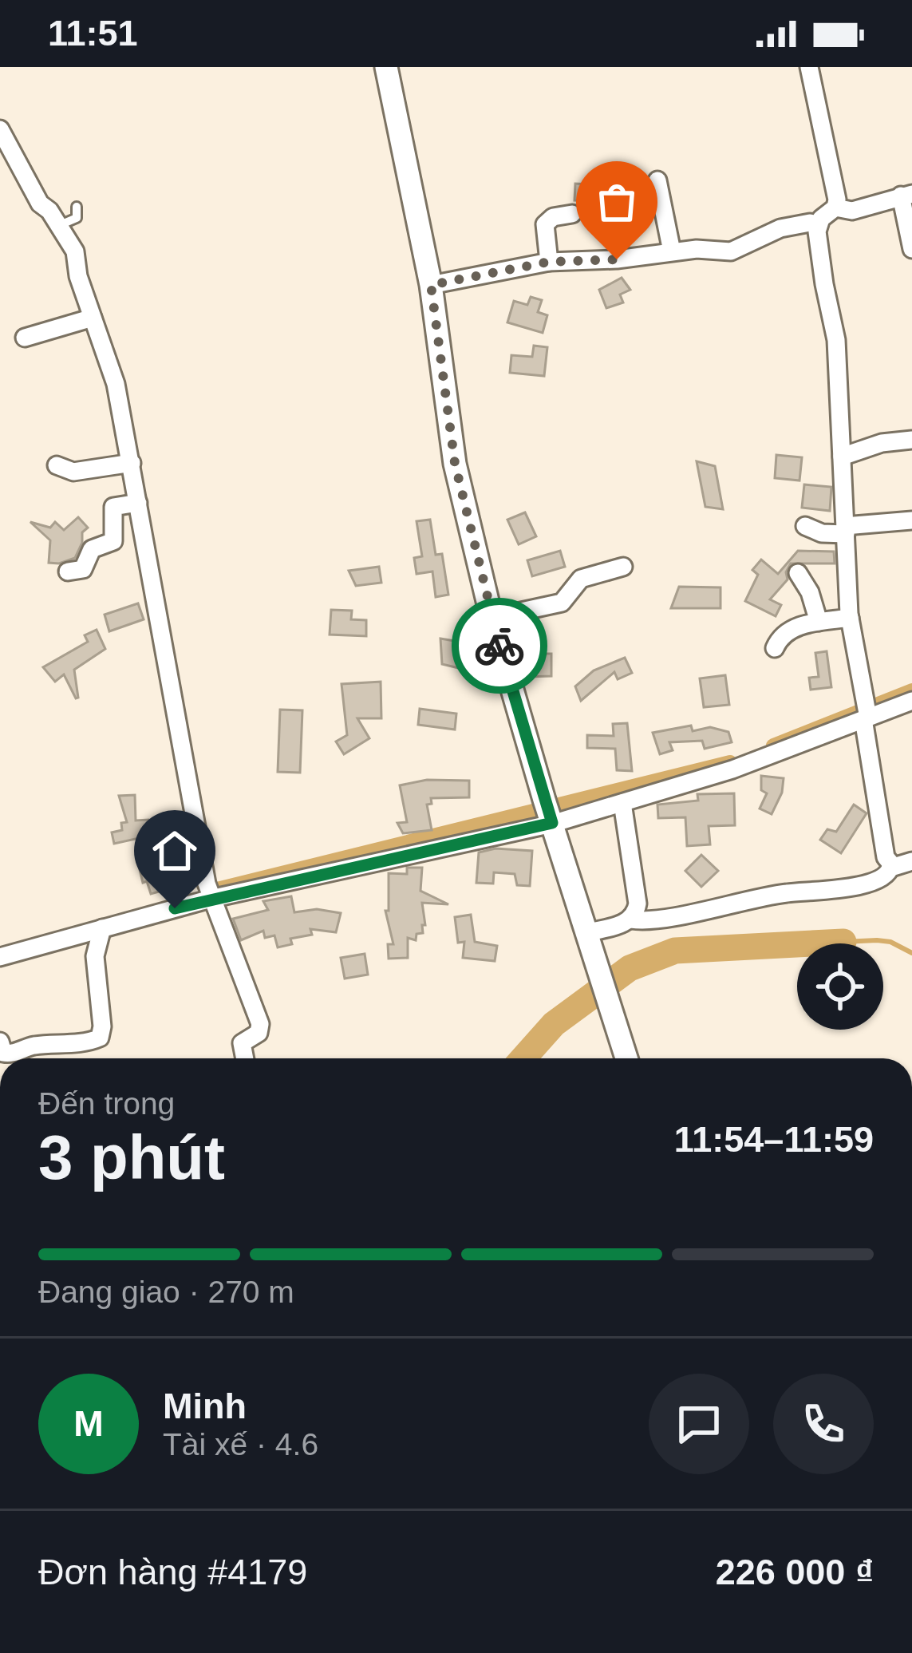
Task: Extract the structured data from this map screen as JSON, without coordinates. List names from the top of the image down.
{
  "page": {
    "status": "11:51",
    "heading": ["3 phút", "Đến trong", "11:54–11:59"],
    "panel": [
      "Minh",
      "Tài xế · 4.6",
      "Đơn hàng #4179",
      "226 000 ₫"
    ],
    "bar": "Đang giao · 270 m",
    "round": "M"
  }
}
